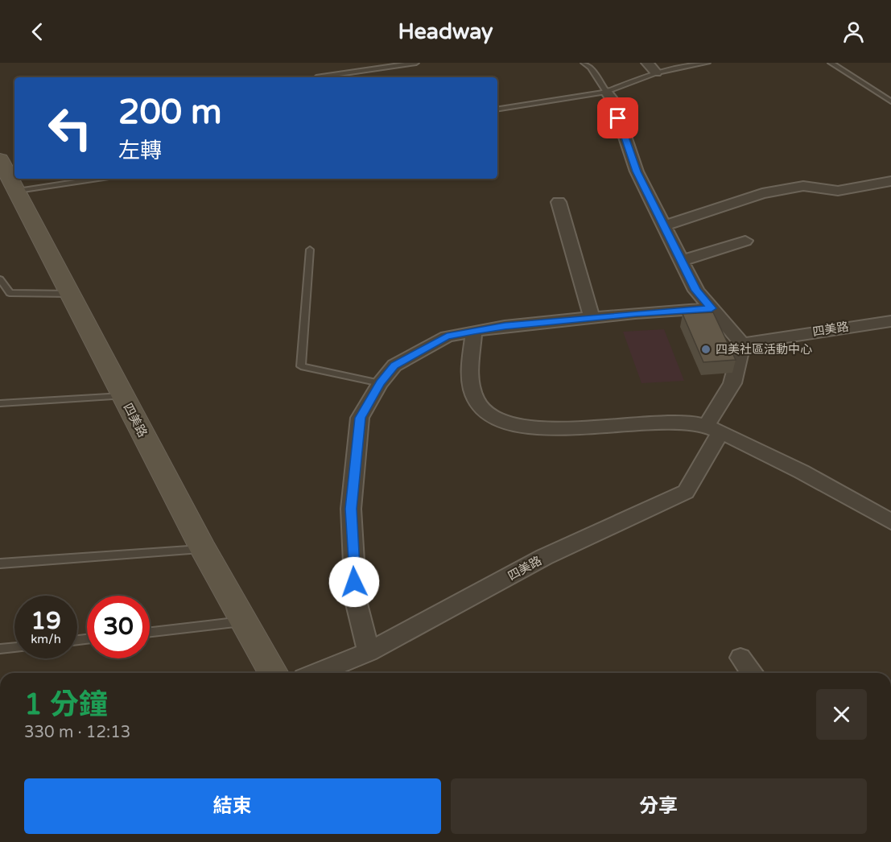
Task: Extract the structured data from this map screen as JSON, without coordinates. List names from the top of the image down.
{
  "streets": {
    "main road": ["四美路"]
  },
  "places": ["四美社區活動中心"],
  "page": {
    "header": "Headway",
    "turn": ["200 m", "左轉"],
    "speed": "19 km/h",
    "limit": "30",
    "heading": ["1 分鐘", "330 m · 12:13"],
    "buttons": ["結束", "分享"]
  }
}
